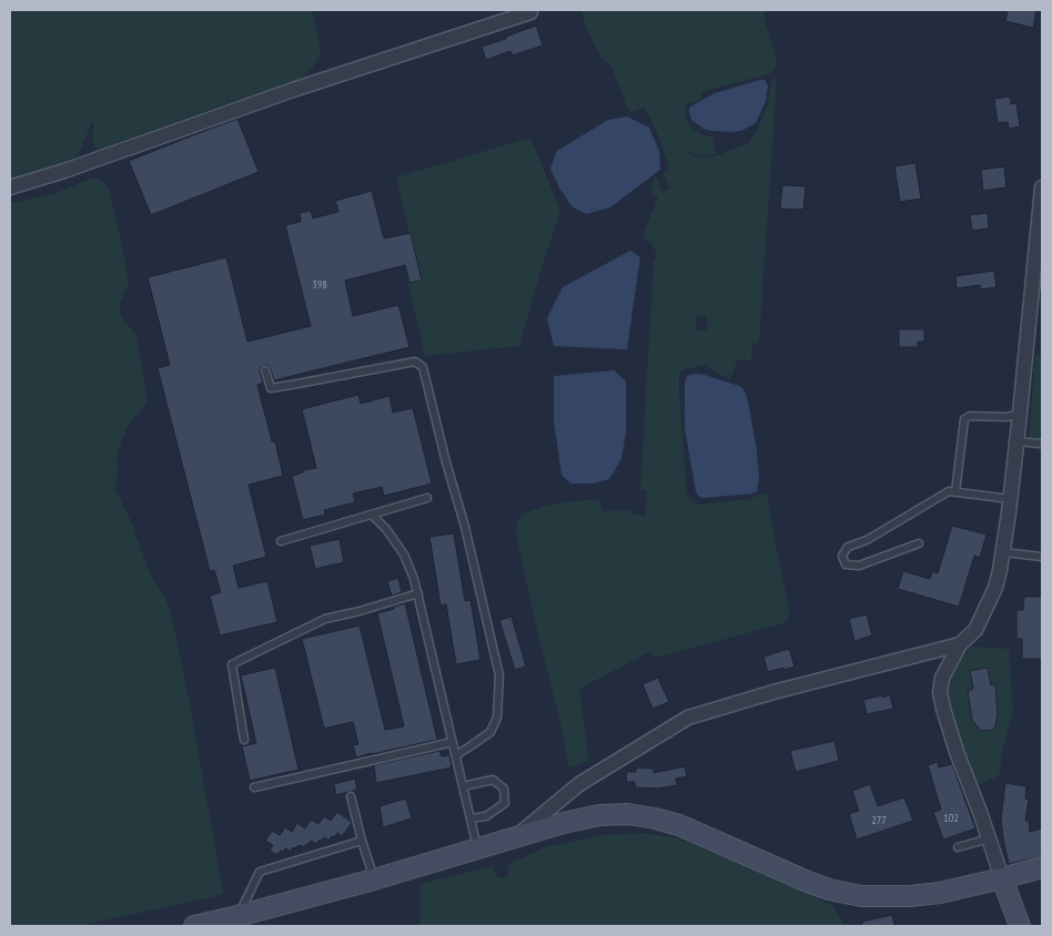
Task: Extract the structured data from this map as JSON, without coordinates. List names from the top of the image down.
{
  "house_numbers": ["398", "102", "277"]
}
